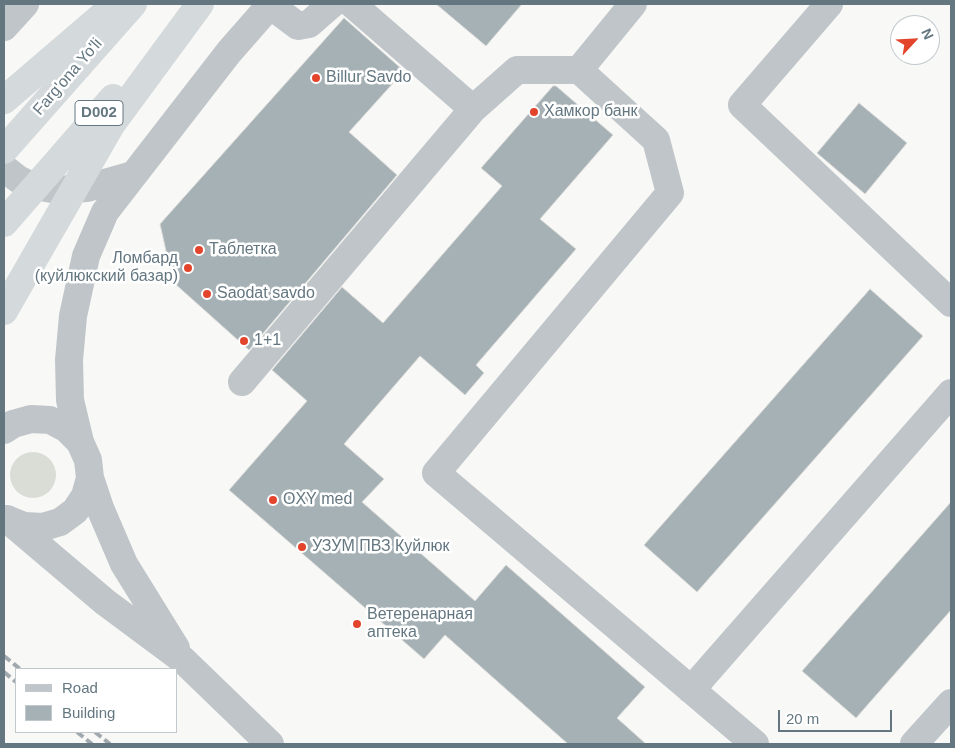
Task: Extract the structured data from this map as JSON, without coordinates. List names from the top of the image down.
{
  "streets": {
    "highway": ["Farg'ona Yo'li", "D002"]
  },
  "places": [
    "Billur Savdo",
    "Хамкор банк",
    "Таблетка",
    "Ломбард (куйлюкский базар)",
    "Saodat savdo",
    "1+1",
    "OXY med",
    "УЗУМ ПВЗ Куйлюк",
    "Ветеренарная аптека"
  ],
  "legend": ["Road", "Building"],
  "scale_bar": "20 m",
  "north": "top right"
}
